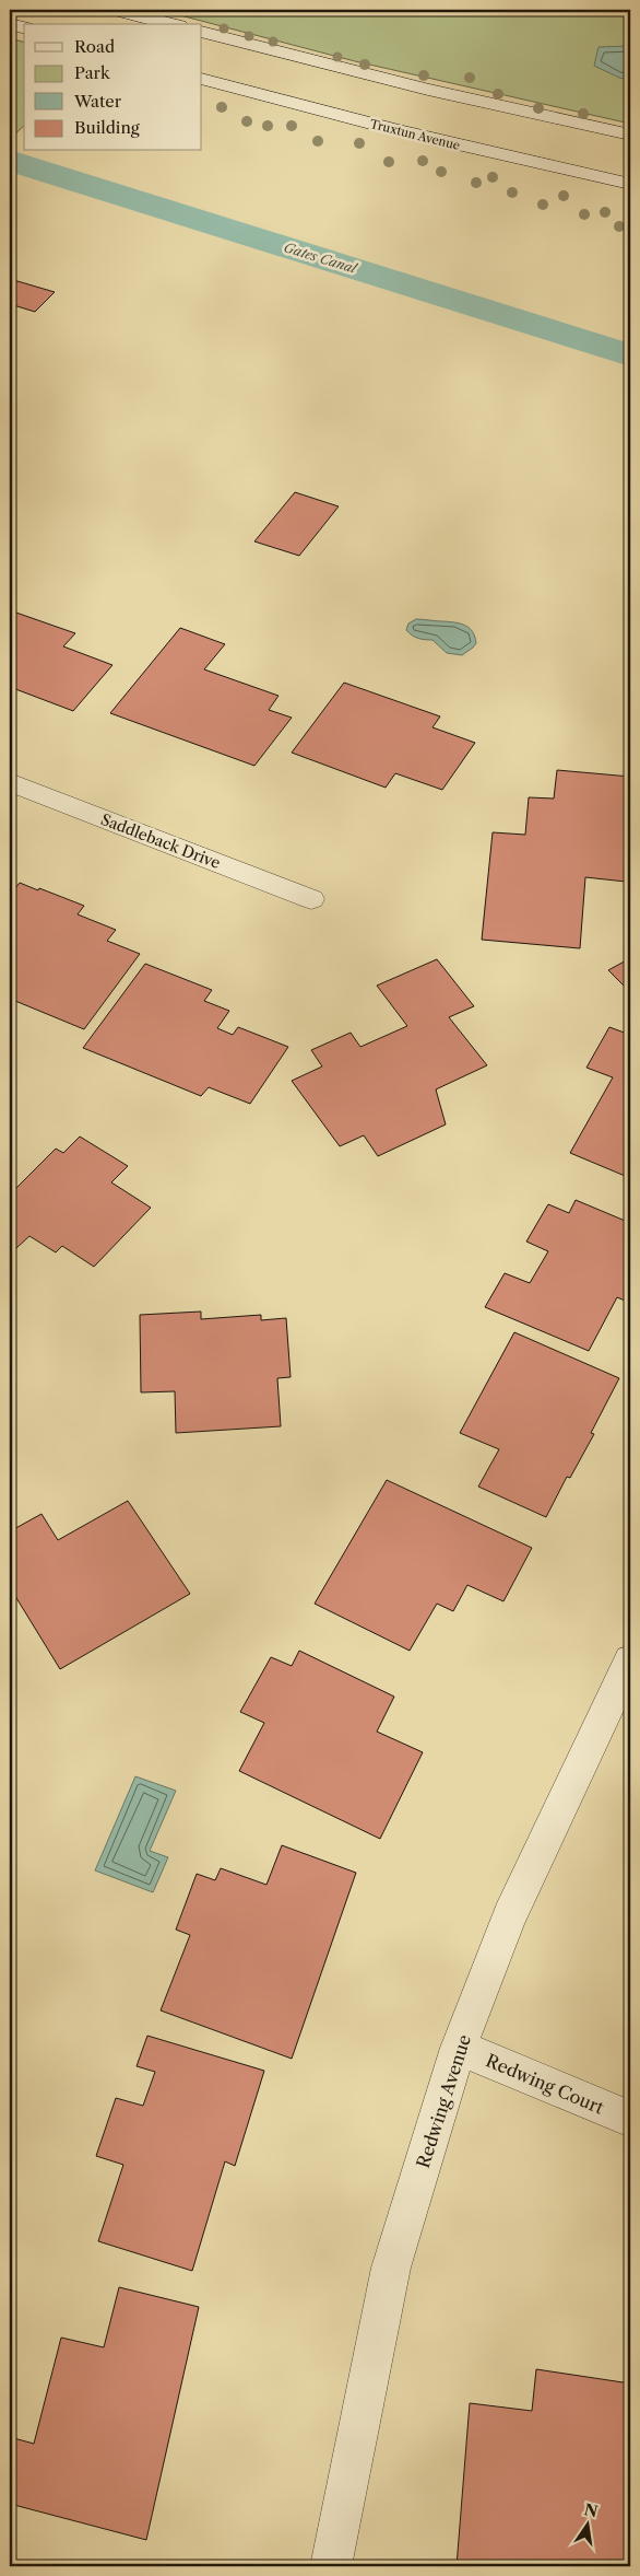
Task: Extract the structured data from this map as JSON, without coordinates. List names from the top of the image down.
{
  "streets": {
    "main road": [
      "Truxtun Avenue",
      "Saddleback Drive",
      "Redwing Court",
      "Redwing Avenue"
    ]
  },
  "crossings": [
    ["Redwing Court", "Redwing Avenue"]
  ],
  "water": ["Gates Canal"],
  "legend": [
    "Road",
    "Park",
    "Water",
    "Building"
  ],
  "north": "top"
}
